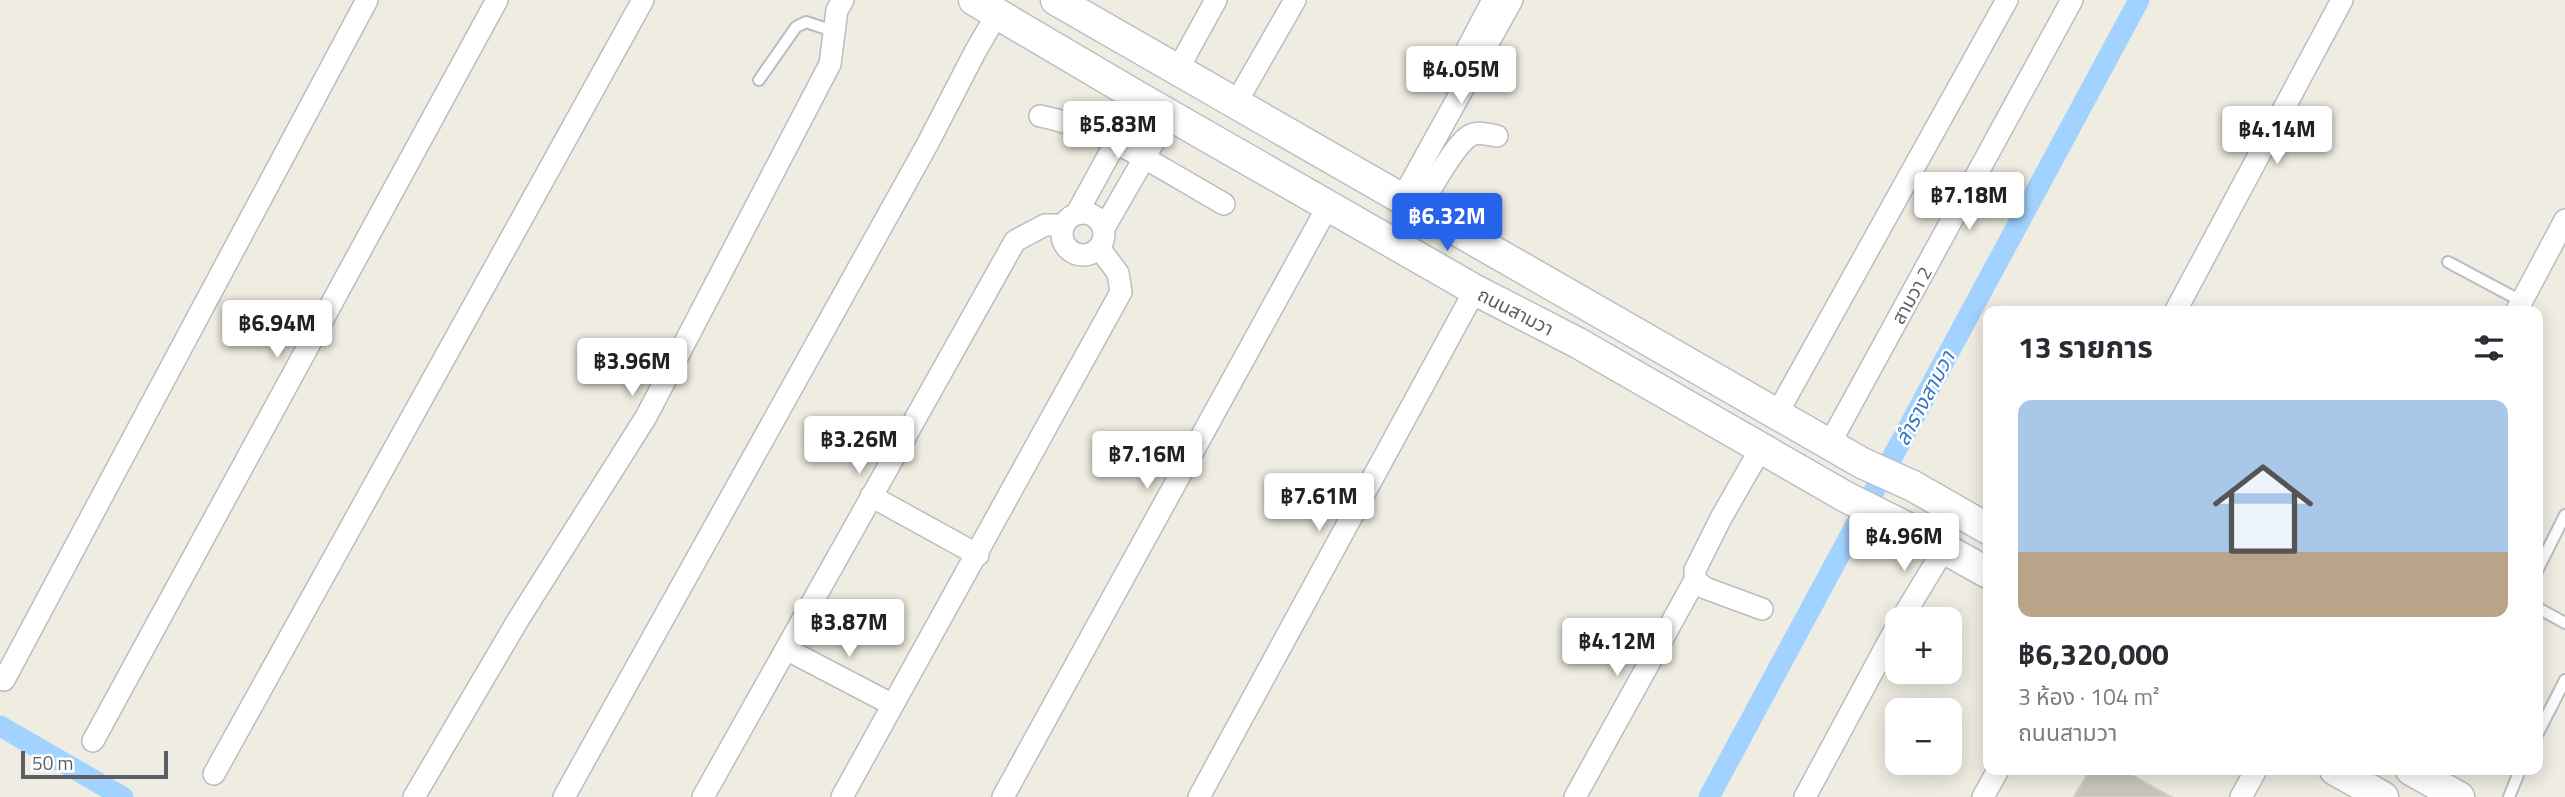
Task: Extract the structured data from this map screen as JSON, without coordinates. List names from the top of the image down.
{
  "streets": {
    "street": ["สามวา 2", "ถนนสามวา"]
  },
  "crossings": [
    ["สามวา 2", "ถนนสามวา"]
  ],
  "water": ["ลำรางสามวา"],
  "scale_bar": "50 m",
  "page": {
    "price": [
      "฿4.05M",
      "฿5.83M",
      "฿4.14M",
      "฿7.18M",
      "฿6.32M",
      "฿6.94M",
      "฿3.96M",
      "฿3.26M",
      "฿7.16M",
      "฿7.61M",
      "฿4.96M",
      "฿3.87M",
      "฿4.12M"
    ],
    "heading": "13 รายการ",
    "list": [
      {
        "name": "฿6,320,000",
        "note": "3 ห้อง · 104 m² · ถนนสามวา"
      }
    ],
    "map_buttons": ["+", "−"],
    "scale": "50 m"
  }
}
